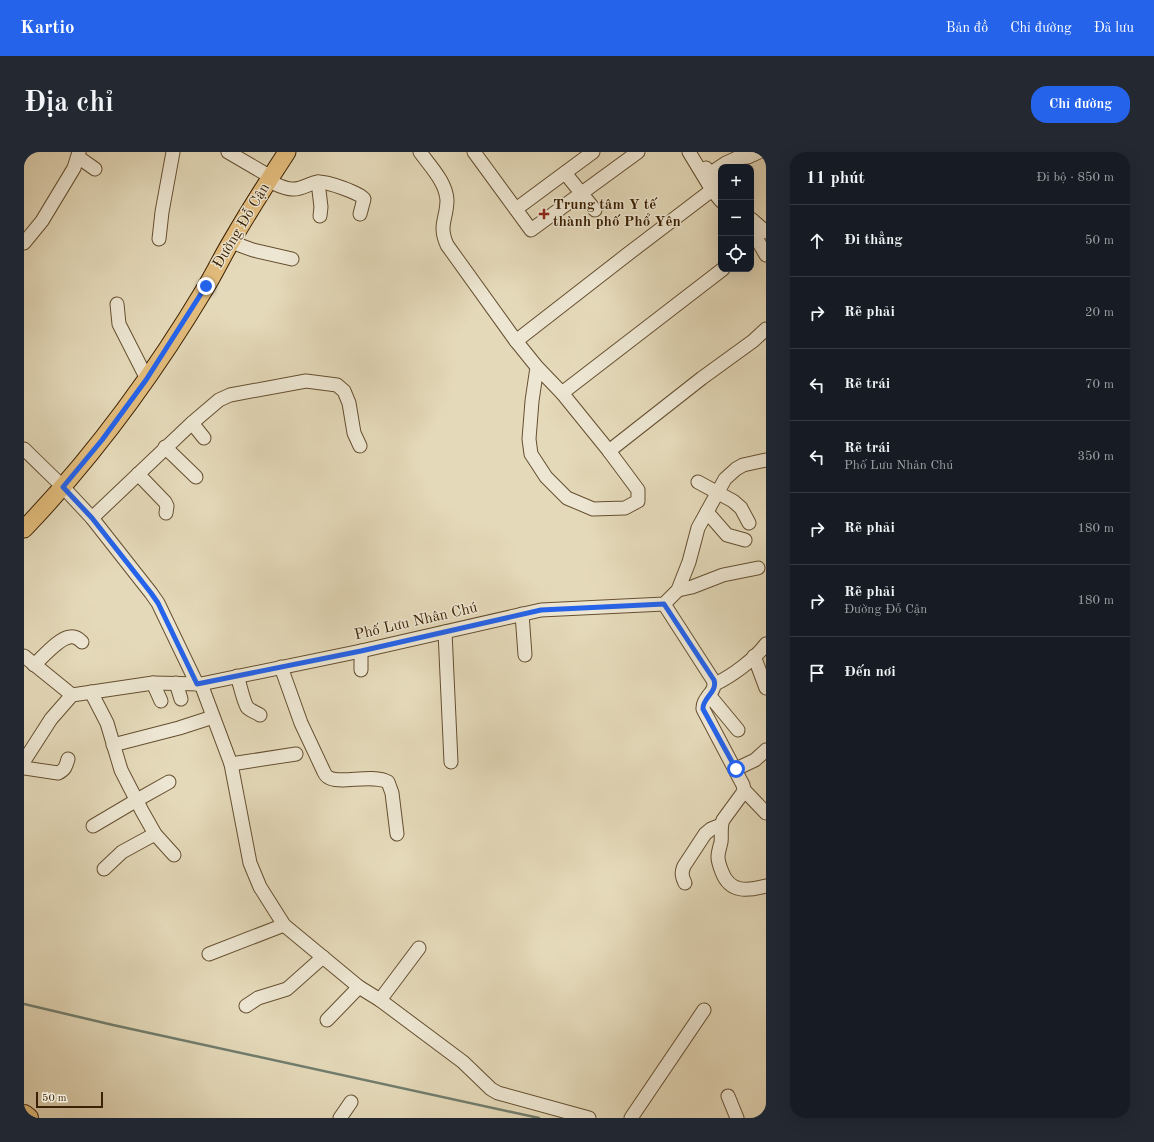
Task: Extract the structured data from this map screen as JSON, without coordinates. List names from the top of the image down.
{
  "streets": {
    "main road": ["Đường Đỗ Cận"],
    "street": ["Phố Lưu Nhân Chú"]
  },
  "places": {
    "health": ["Trung tâm Y tế thành phố Phổ Yên"]
  },
  "scale_bar": "50 m",
  "page": {
    "header": "Kartio",
    "nav": ["Bản đồ", "Chỉ đường", "Đã lưu"],
    "buttons": "Chỉ đường",
    "title": "Địa chỉ",
    "heading": ["11 phút", "Đi bộ · 850 m"],
    "map_buttons": ["+", "−"],
    "list": [
      ["Đi thẳng", "50 m"],
      ["Rẽ phải", "20 m"],
      ["Rẽ trái", "70 m"],
      ["Rẽ trái", "Phố Lưu Nhân Chú", "350 m"],
      ["Rẽ phải", "180 m"],
      ["Rẽ phải", "Đường Đỗ Cận", "180 m"],
      "Đến nơi"
    ],
    "scale": "50 m"
  }
}
